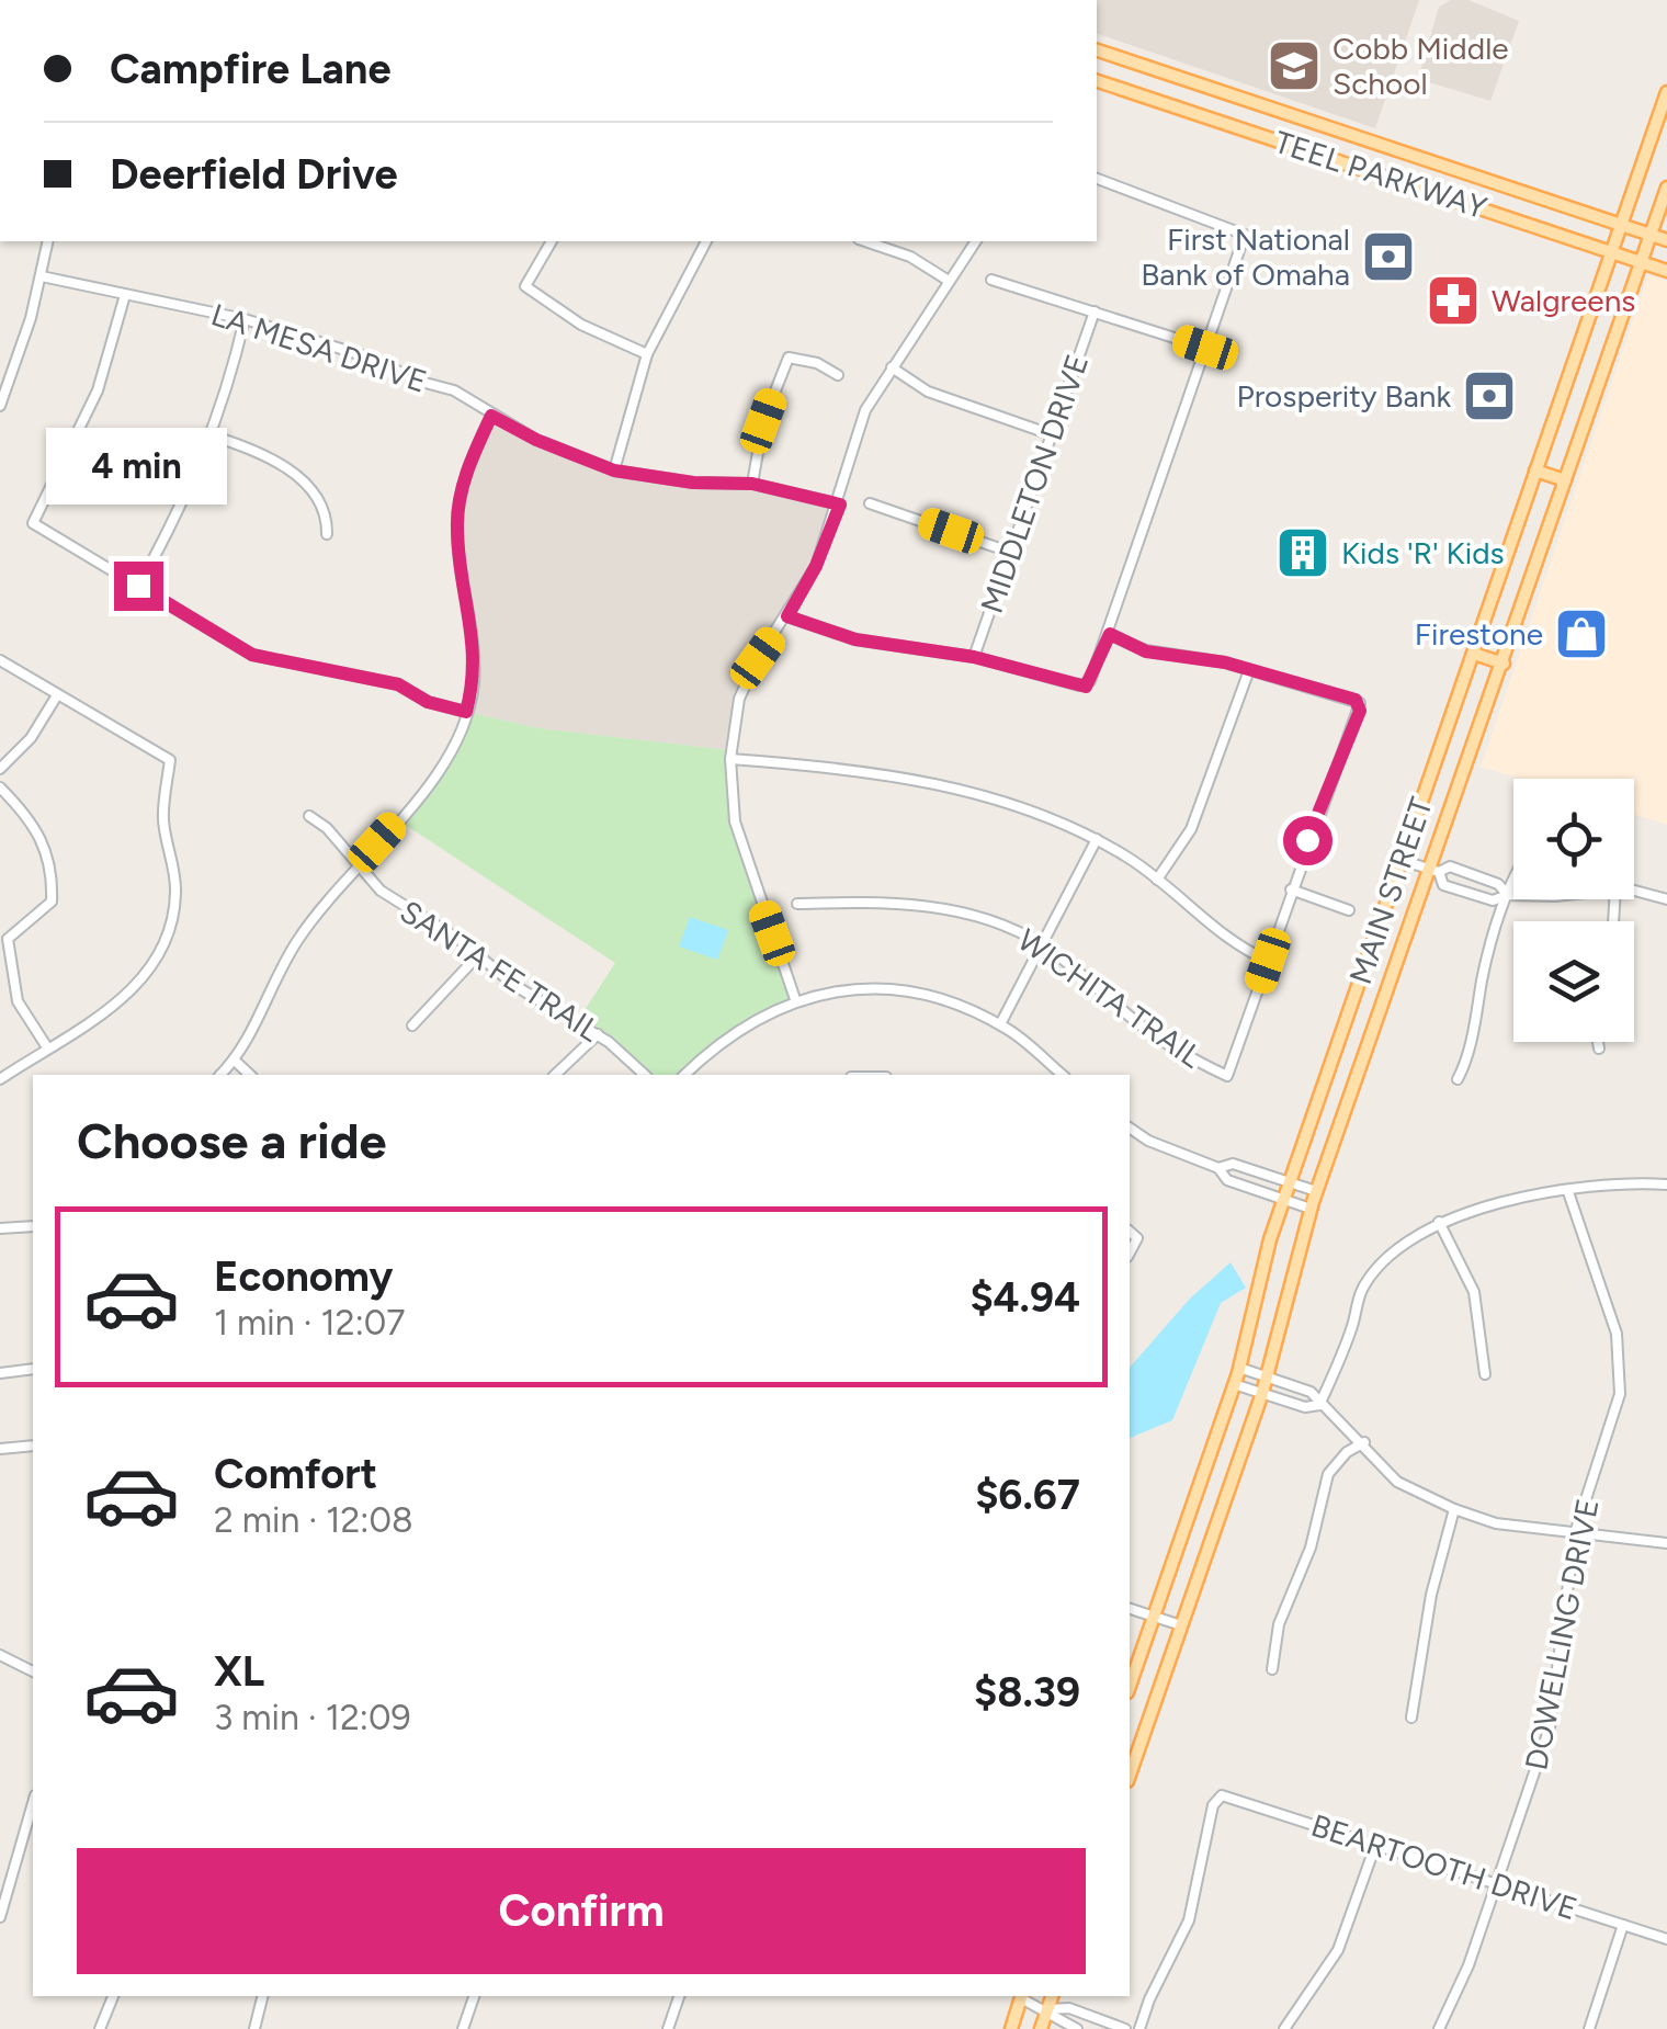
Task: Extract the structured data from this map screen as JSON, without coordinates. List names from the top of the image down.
{
  "streets": {
    "main road": ["TEEL PARKWAY", "MAIN STREET"],
    "street": [
      "LA MESA DRIVE",
      "MIDDLETON DRIVE",
      "SANTA FE TRAIL",
      "WICHITA TRAIL",
      "DOWELLING DRIVE",
      "BEARTOOTH DRIVE"
    ]
  },
  "crossings": [
    ["TEEL PARKWAY", "MAIN STREET"],
    ["DOWELLING DRIVE", "BEARTOOTH DRIVE"]
  ],
  "places": {
    "school or university": ["Cobb Middle School"],
    "bank": ["First National Bank of Omaha", "Prosperity Bank"],
    "pharmacy": ["Walgreens"],
    "building": ["Kids 'R' Kids"],
    "shop": ["Firestone"]
  },
  "page": {
    "banner": ["Campfire Lane", "Deerfield Drive"],
    "bubble": "4 min",
    "heading": "Choose a ride",
    "list": [
      {
        "name": "Economy",
        "note": "1 min · 12:07",
        "value": "$4.94"
      },
      {
        "name": "Comfort",
        "note": "2 min · 12:08",
        "value": "$6.67"
      },
      {
        "name": "XL",
        "note": "3 min · 12:09",
        "value": "$8.39"
      }
    ],
    "buttons": "Confirm"
  }
}
